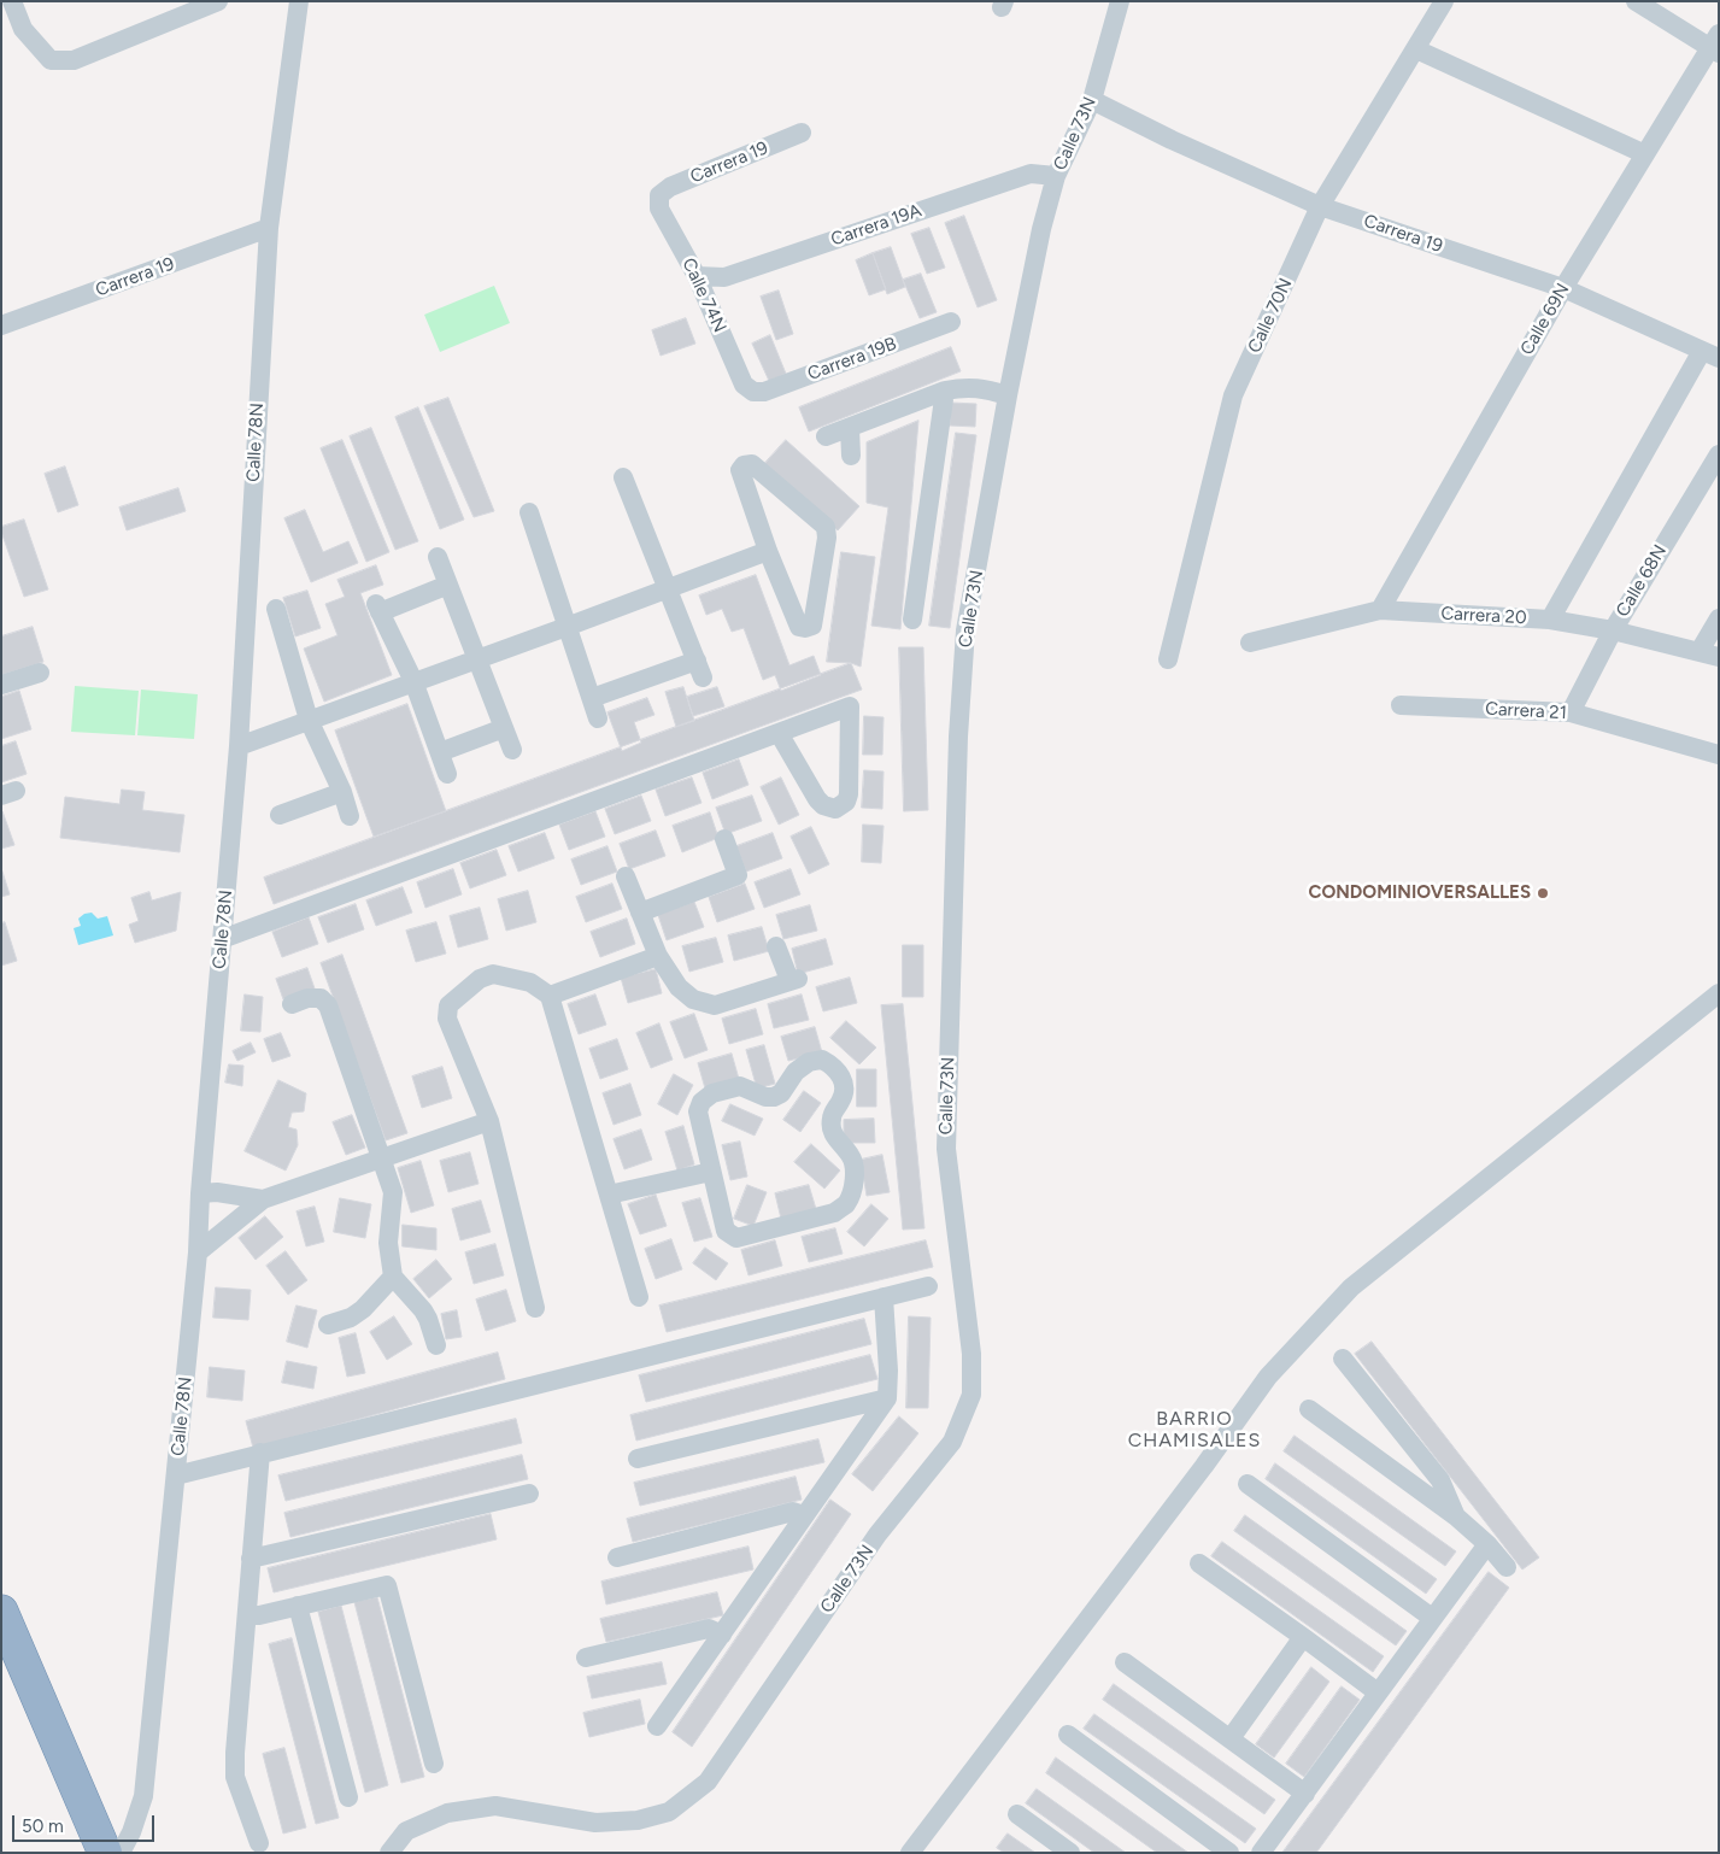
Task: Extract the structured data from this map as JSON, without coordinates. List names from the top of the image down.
{
  "streets": {
    "street": [
      "Calle 73N",
      "Carrera 19",
      "Carrera 19A",
      "Calle 74N",
      "Calle 70N",
      "Calle 69N",
      "Carrera 19B",
      "Calle 78N",
      "Calle 68N",
      "Carrera 20",
      "Carrera 21"
    ]
  },
  "crossings": [
    ["Calle 73N", "Carrera 19"],
    ["Calle 73N", "Carrera 19A"],
    ["Carrera 19", "Calle 74N"],
    ["Carrera 19", "Calle 70N"],
    ["Carrera 19", "Calle 69N"],
    ["Carrera 19", "Calle 78N"],
    ["Carrera 19A", "Calle 74N"],
    ["Calle 74N", "Carrera 19B"],
    ["Calle 69N", "Carrera 20"],
    ["Calle 68N", "Carrera 20"],
    ["Calle 68N", "Carrera 21"]
  ],
  "districts": ["BARRIO CHAMISALES"],
  "places": ["CONDOMINIOVERSALLES"],
  "scale_bar": "50 m"
}
